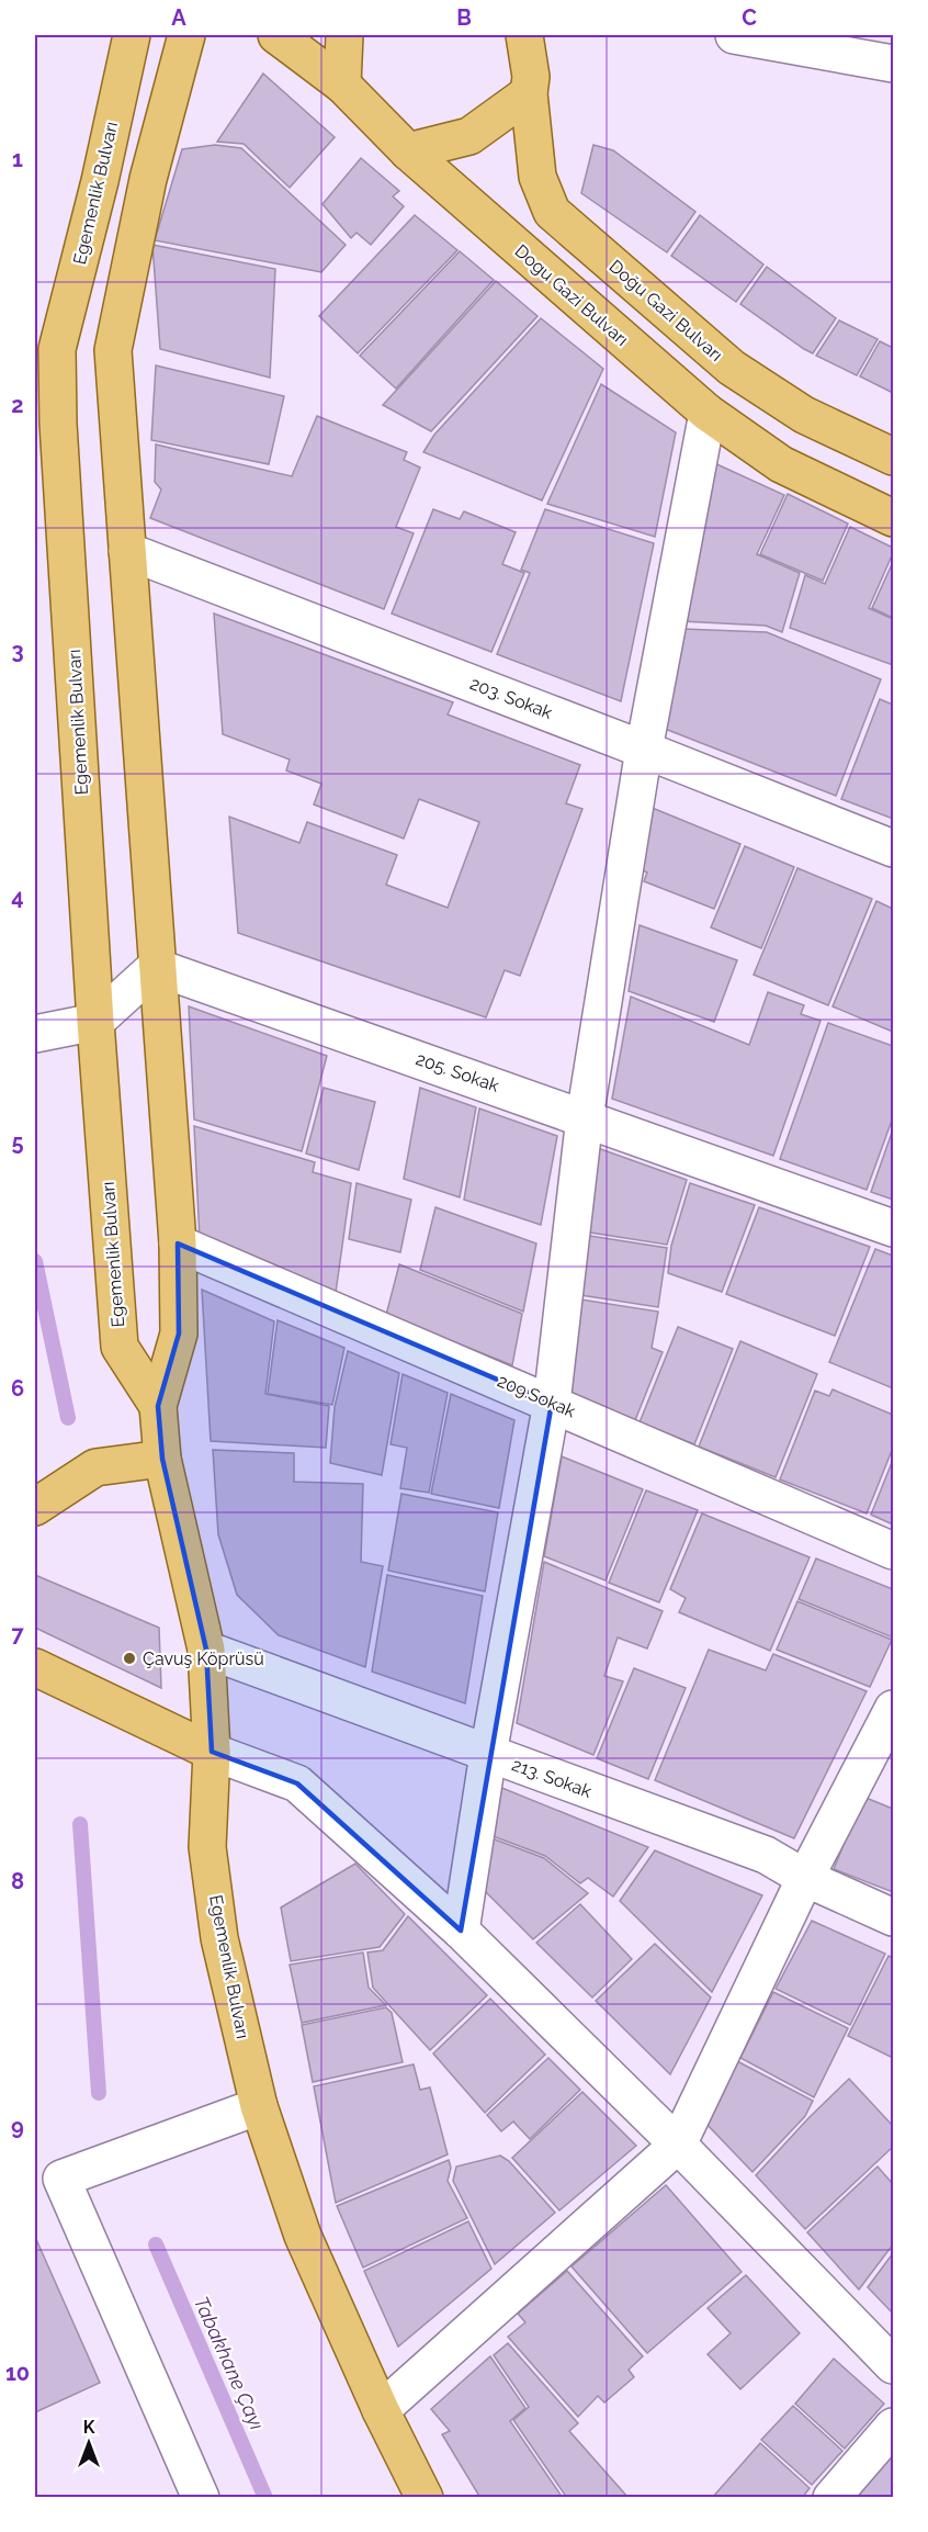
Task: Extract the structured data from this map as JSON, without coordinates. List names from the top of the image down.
{
  "streets": {
    "main road": ["Egemenlik Bulvarı", "Dogu Gazi Bulvarı", "Doğu Gazi Bulvarı"],
    "street": [
      "203. Sokak",
      "205. Sokak",
      "209.Sokak",
      "213. Sokak"
    ]
  },
  "crossings": [
    ["Egemenlik Bulvarı", "203. Sokak"],
    ["Egemenlik Bulvarı", "205. Sokak"],
    ["Egemenlik Bulvarı", "209.Sokak"],
    ["Egemenlik Bulvarı", "213. Sokak"]
  ],
  "water": ["Tabakhane Çayı"],
  "places": ["Çavuş Köprüsü"],
  "north": "top",
  "grid": {
    "columns": ["A", "B", "C"],
    "rows": [
      "1",
      "2",
      "3",
      "4",
      "5",
      "6",
      "7",
      "8",
      "9",
      "10"
    ]
  }
}
